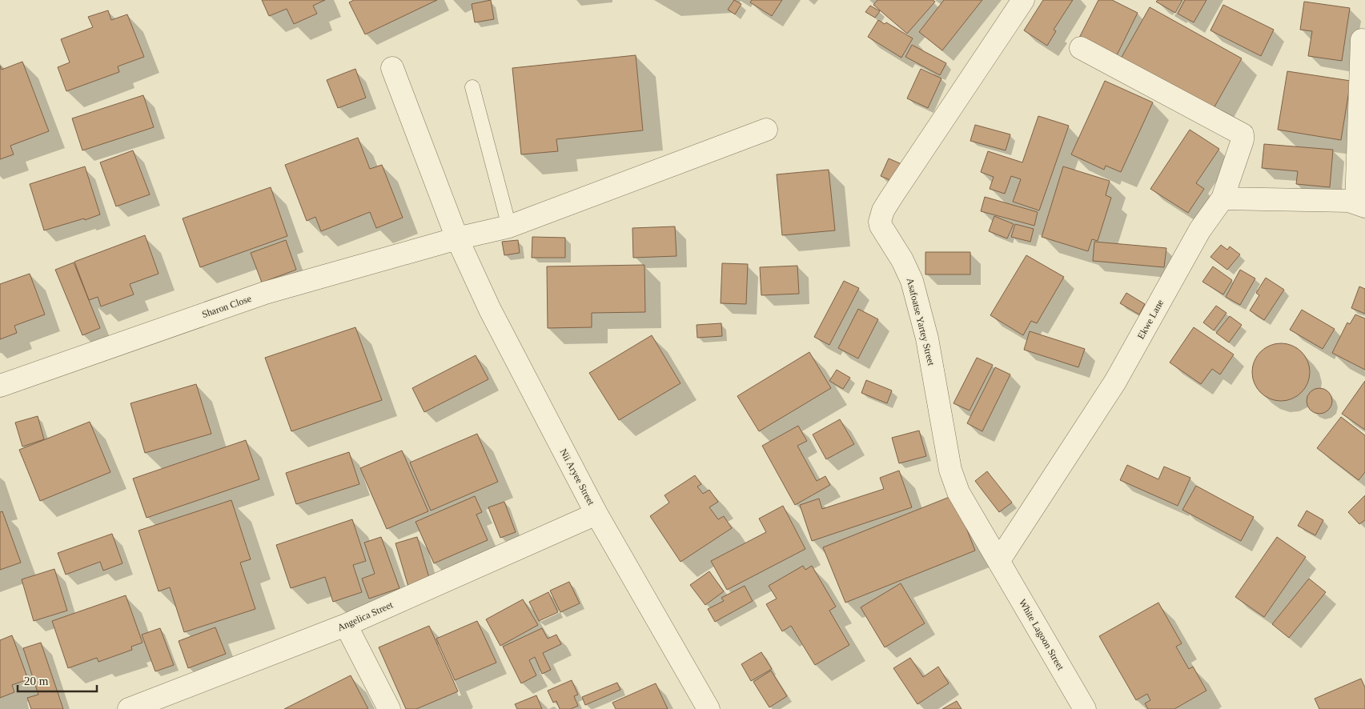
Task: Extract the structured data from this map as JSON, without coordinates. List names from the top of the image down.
{
  "streets": {
    "street": [
      "Sharon Close",
      "Ekwe Lane",
      "Asafoatse Yartey Street",
      "Nii Aryee Street",
      "Angelica Street",
      "White Lagoon Street"
    ]
  },
  "crossings": [
    ["Sharon Close", "Nii Aryee Street"],
    ["Ekwe Lane", "Asafoatse Yartey Street"],
    ["Ekwe Lane", "White Lagoon Street"],
    ["Asafoatse Yartey Street", "White Lagoon Street"],
    ["Nii Aryee Street", "Angelica Street"]
  ],
  "scale_bar": "20 m"
}
